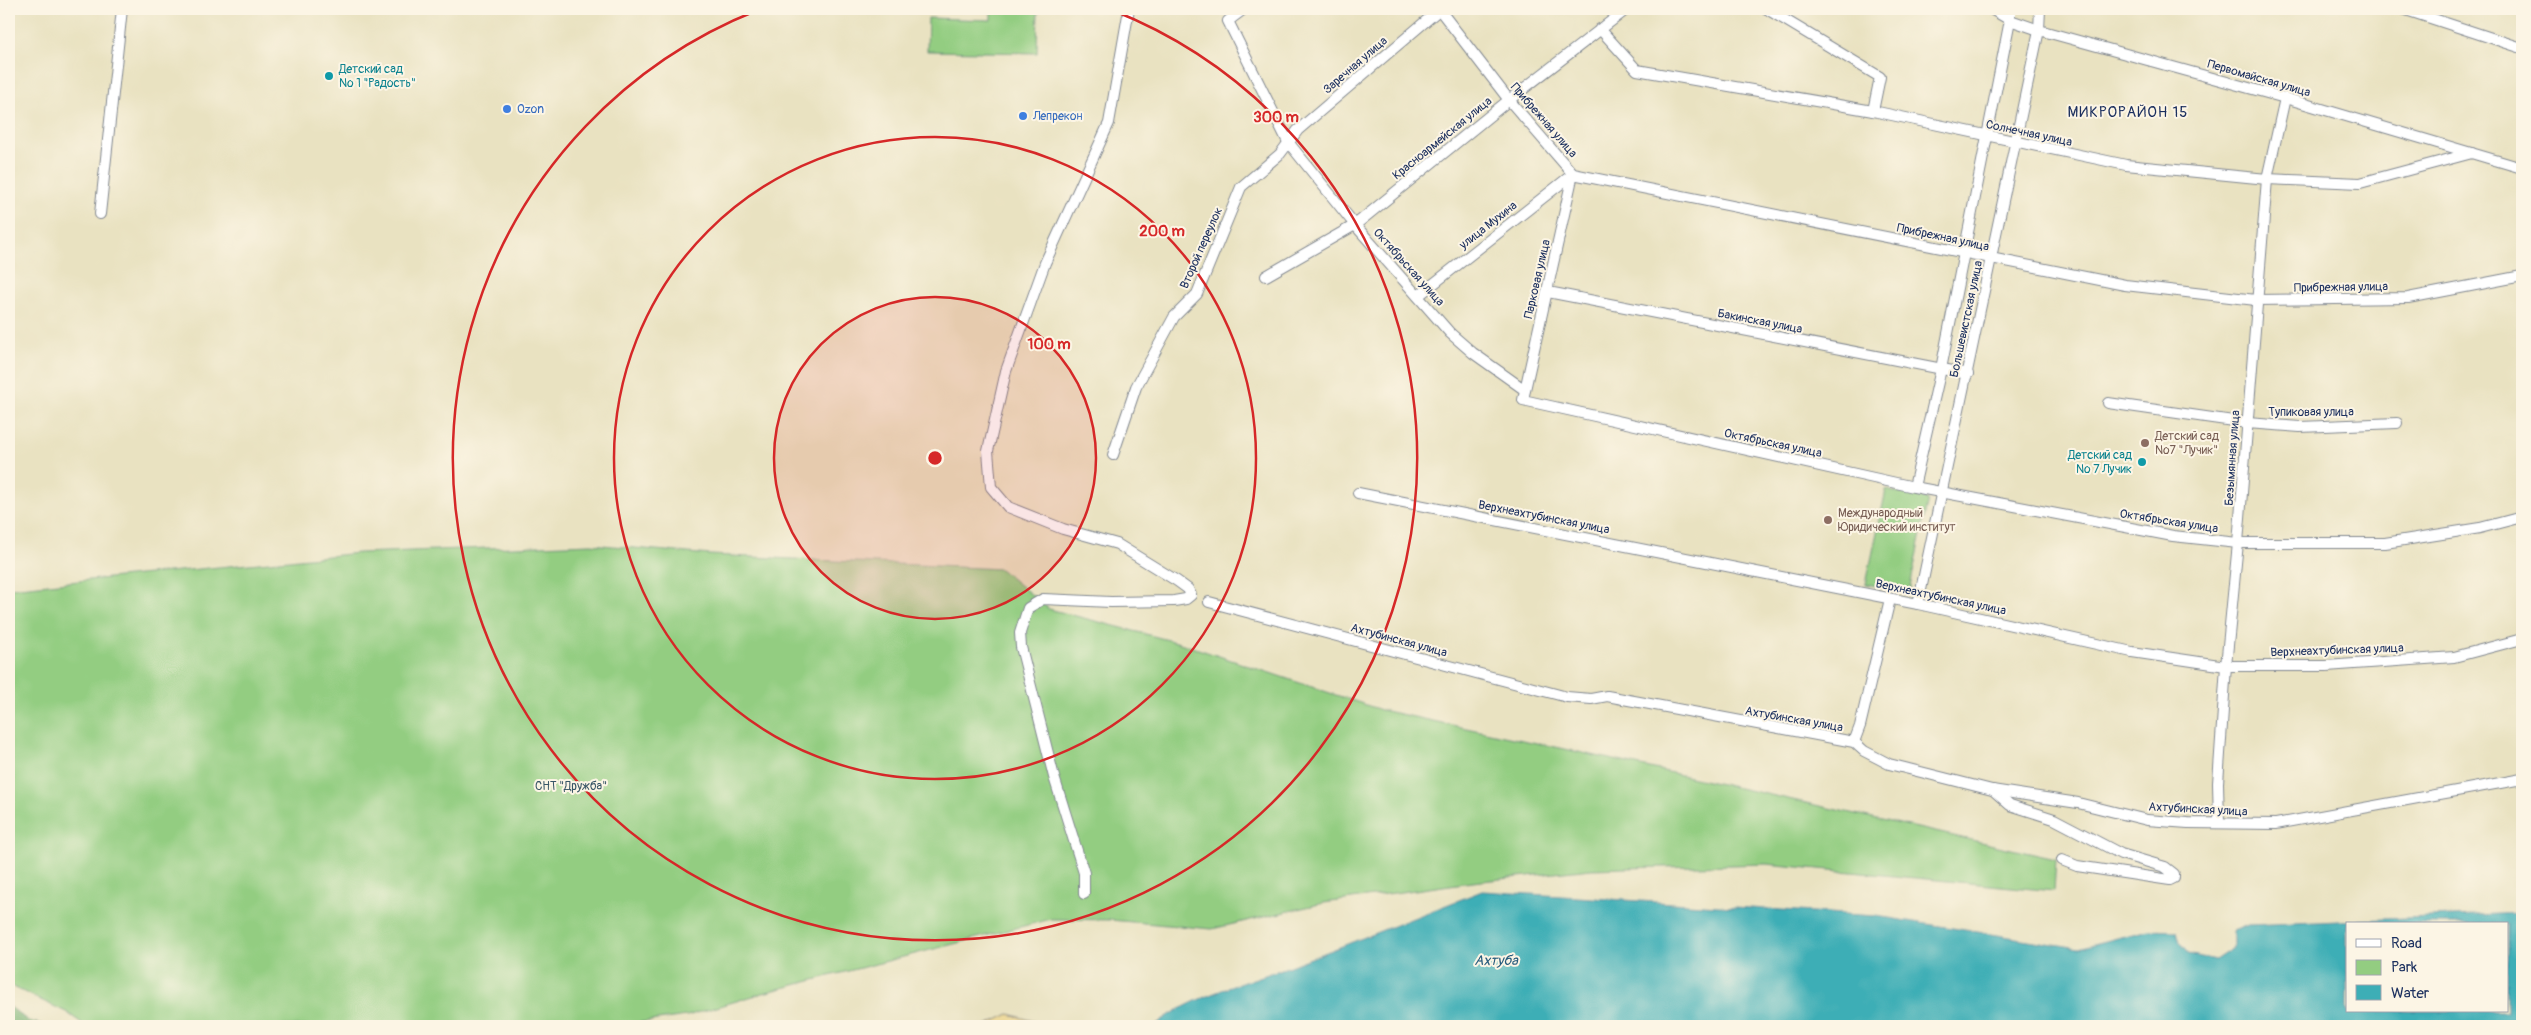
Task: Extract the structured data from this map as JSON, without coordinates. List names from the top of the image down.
{
  "streets": {
    "street": [
      "Заречная улица",
      "Первомайская улица",
      "Прибрежная улица",
      "Солнечная улица",
      "Красноармейская улица",
      "улица Мухина",
      "Второй переулок",
      "Октябрьская улица",
      "Парковая улица",
      "Большевистская улица",
      "Бакинская улица",
      "Тупиковая улица",
      "Безымянная улица",
      "Верхнеахтубинская улица",
      "Ахтубинская улица"
    ]
  },
  "crossings": [
    ["Заречная улица", "Прибрежная улица"],
    ["Заречная улица", "Второй переулок"],
    ["Заречная улица", "Октябрьская улица"],
    ["Первомайская улица", "Солнечная улица"],
    ["Первомайская улица", "Большевистская улица"],
    ["Первомайская улица", "Безымянная улица"],
    ["Прибрежная улица", "Красноармейская улица"],
    ["Прибрежная улица", "улица Мухина"],
    ["Прибрежная улица", "Парковая улица"],
    ["Прибрежная улица", "Большевистская улица"],
    ["Прибрежная улица", "Безымянная улица"],
    ["Солнечная улица", "Красноармейская улица"],
    ["Солнечная улица", "Большевистская улица"],
    ["Солнечная улица", "Безымянная улица"],
    ["Красноармейская улица", "Октябрьская улица"],
    ["улица Мухина", "Октябрьская улица"],
    ["улица Мухина", "Парковая улица"],
    ["Второй переулок", "Октябрьская улица"],
    ["Октябрьская улица", "Парковая улица"],
    ["Октябрьская улица", "Большевистская улица"],
    ["Октябрьская улица", "Безымянная улица"],
    ["Парковая улица", "Бакинская улица"],
    ["Большевистская улица", "Бакинская улица"],
    ["Большевистская улица", "Верхнеахтубинская улица"],
    ["Тупиковая улица", "Безымянная улица"],
    ["Безымянная улица", "Верхнеахтубинская улица"],
    ["Безымянная улица", "Ахтубинская улица"]
  ],
  "districts": ["МИКРОРАЙОН 15"],
  "water": ["Ахтуба"],
  "parks": ["СНТ \"Дружба\""],
  "places": [
    "Детский сад № 1 \"Радость\"",
    "Ozon",
    "Лепрекон",
    "Детский сад №7 \"Лучик\"",
    "Детский сад № 7 Лучик",
    "Международный Юридический институт"
  ],
  "legend": ["Road", "Park", "Water"],
  "rings": ["300 m", "200 m", "100 m"]
}
